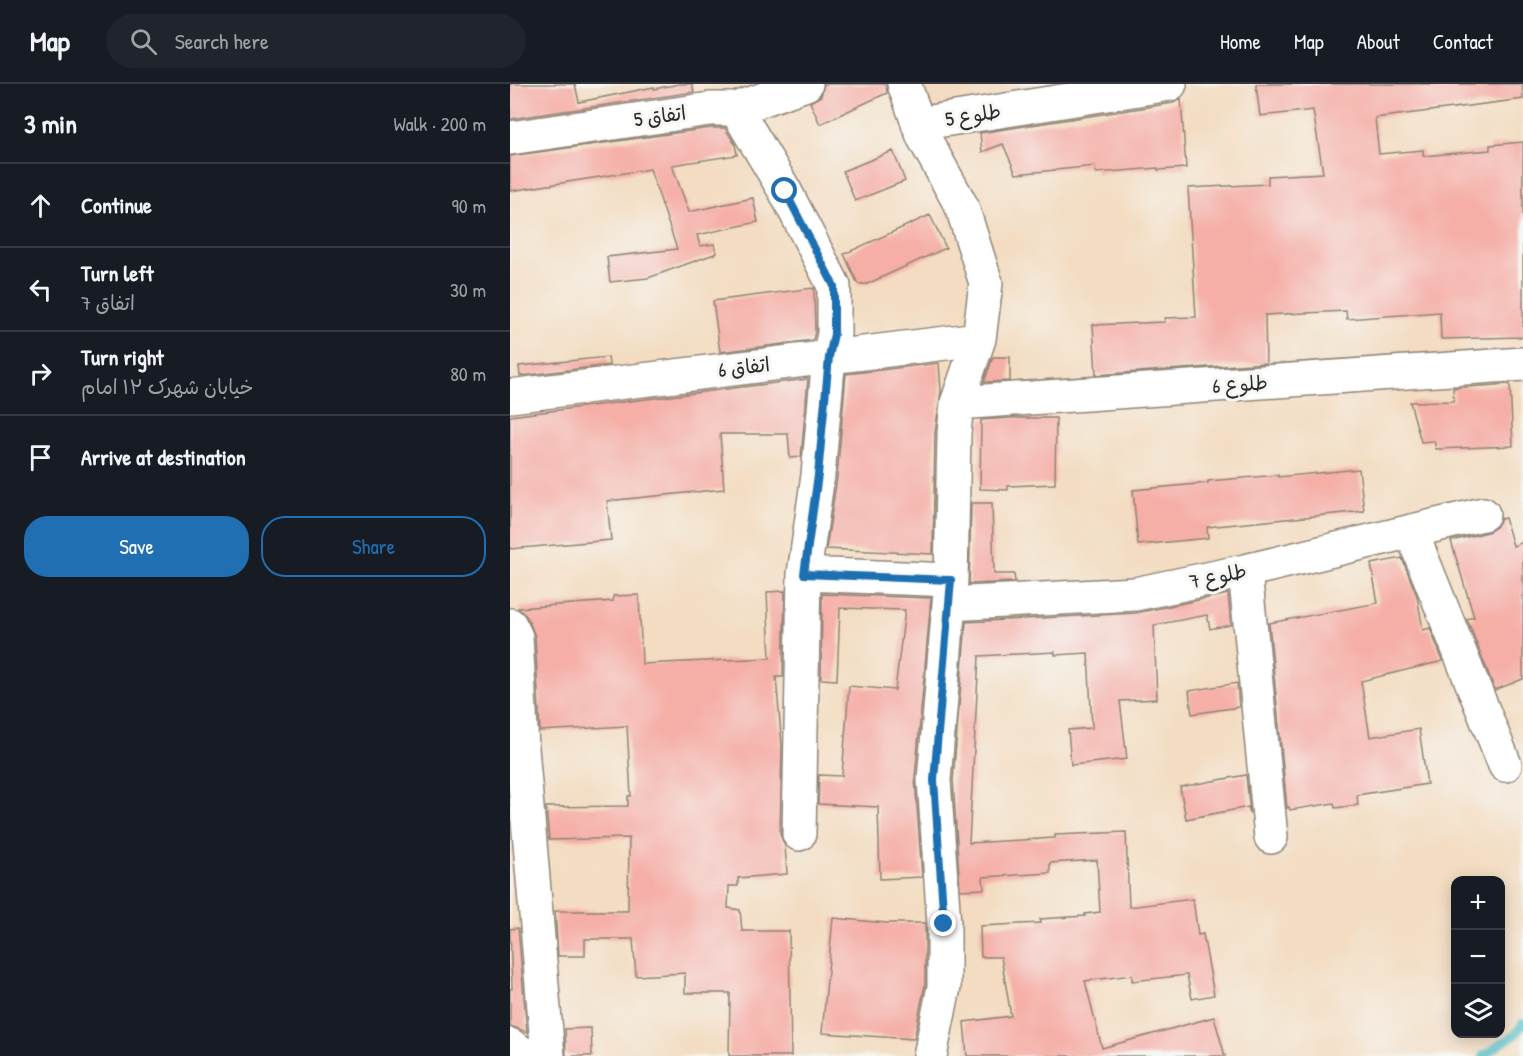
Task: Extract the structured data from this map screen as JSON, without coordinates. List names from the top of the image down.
{
  "streets": {
    "street": [
      "طلوع 5",
      "اتفاق 5",
      "اتفاق 6",
      "طلوع 6",
      "طلوع 7"
    ]
  },
  "page": {
    "header": "Map",
    "search": "Search here",
    "nav": [
      "Home",
      "Map",
      "About",
      "Contact"
    ],
    "heading": ["3 min", "Walk · 200 m"],
    "list": [
      ["Continue", "90 m"],
      ["Turn left", "اتفاق 7", "30 m"],
      ["Turn right", "خیابان شهرک ۱۲ امام", "80 m"],
      "Arrive at destination"
    ],
    "buttons": ["Save", "Share"],
    "map_buttons": ["+", "−"]
  }
}
